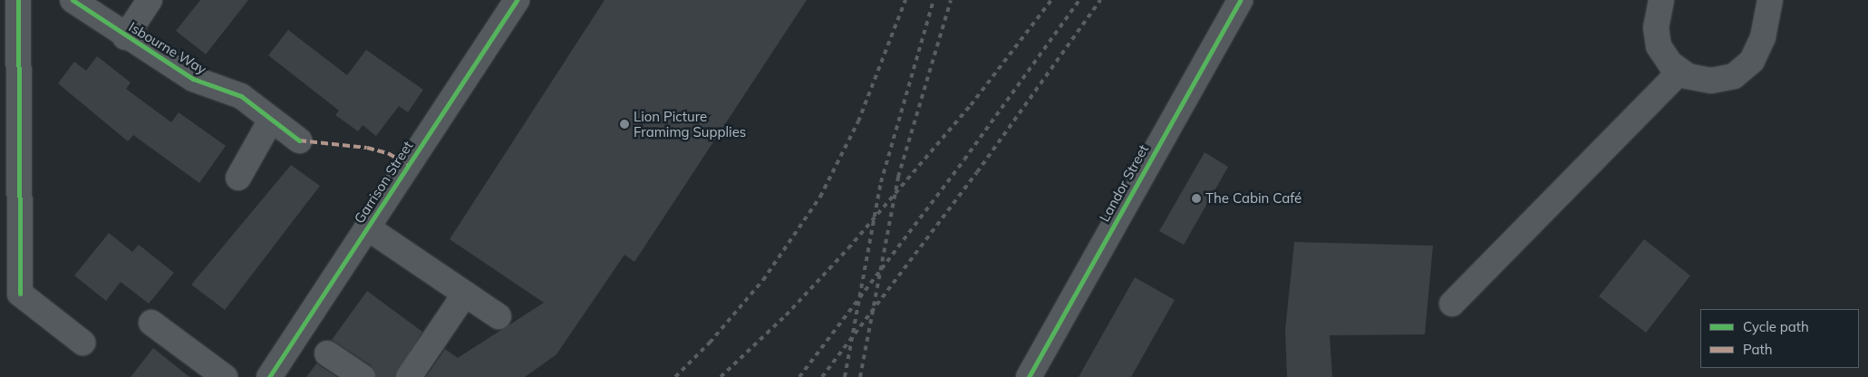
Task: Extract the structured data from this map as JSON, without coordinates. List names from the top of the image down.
{
  "streets": {
    "street": ["Isbourne Way", "Garrison Street", "Landor Street"]
  },
  "places": ["Lion Picture Framimg Supplies", "The Cabin Café"],
  "legend": ["Cycle path", "Path"]
}
